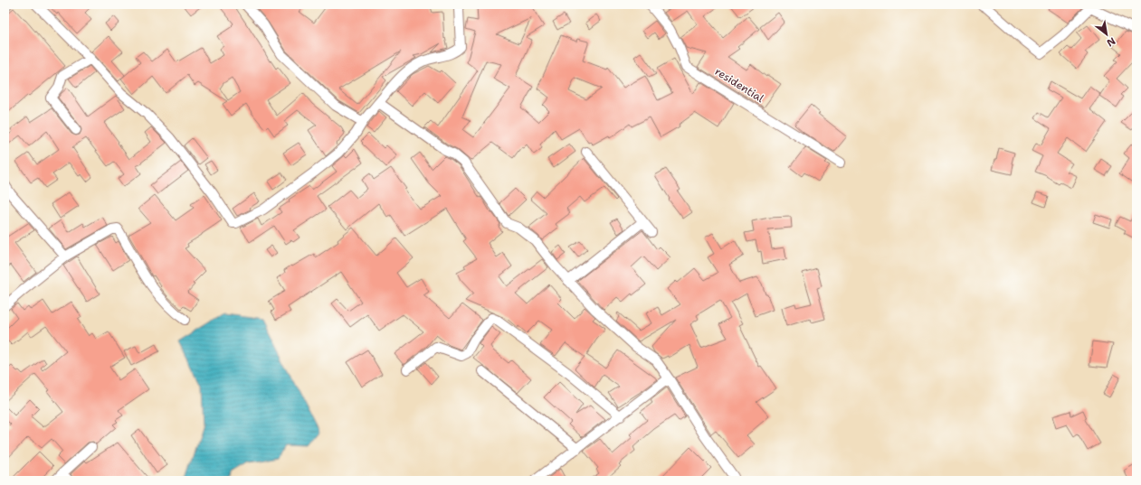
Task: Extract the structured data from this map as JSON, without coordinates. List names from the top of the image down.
{
  "streets": {
    "street": ["residential"]
  },
  "north": "bottom right"
}
